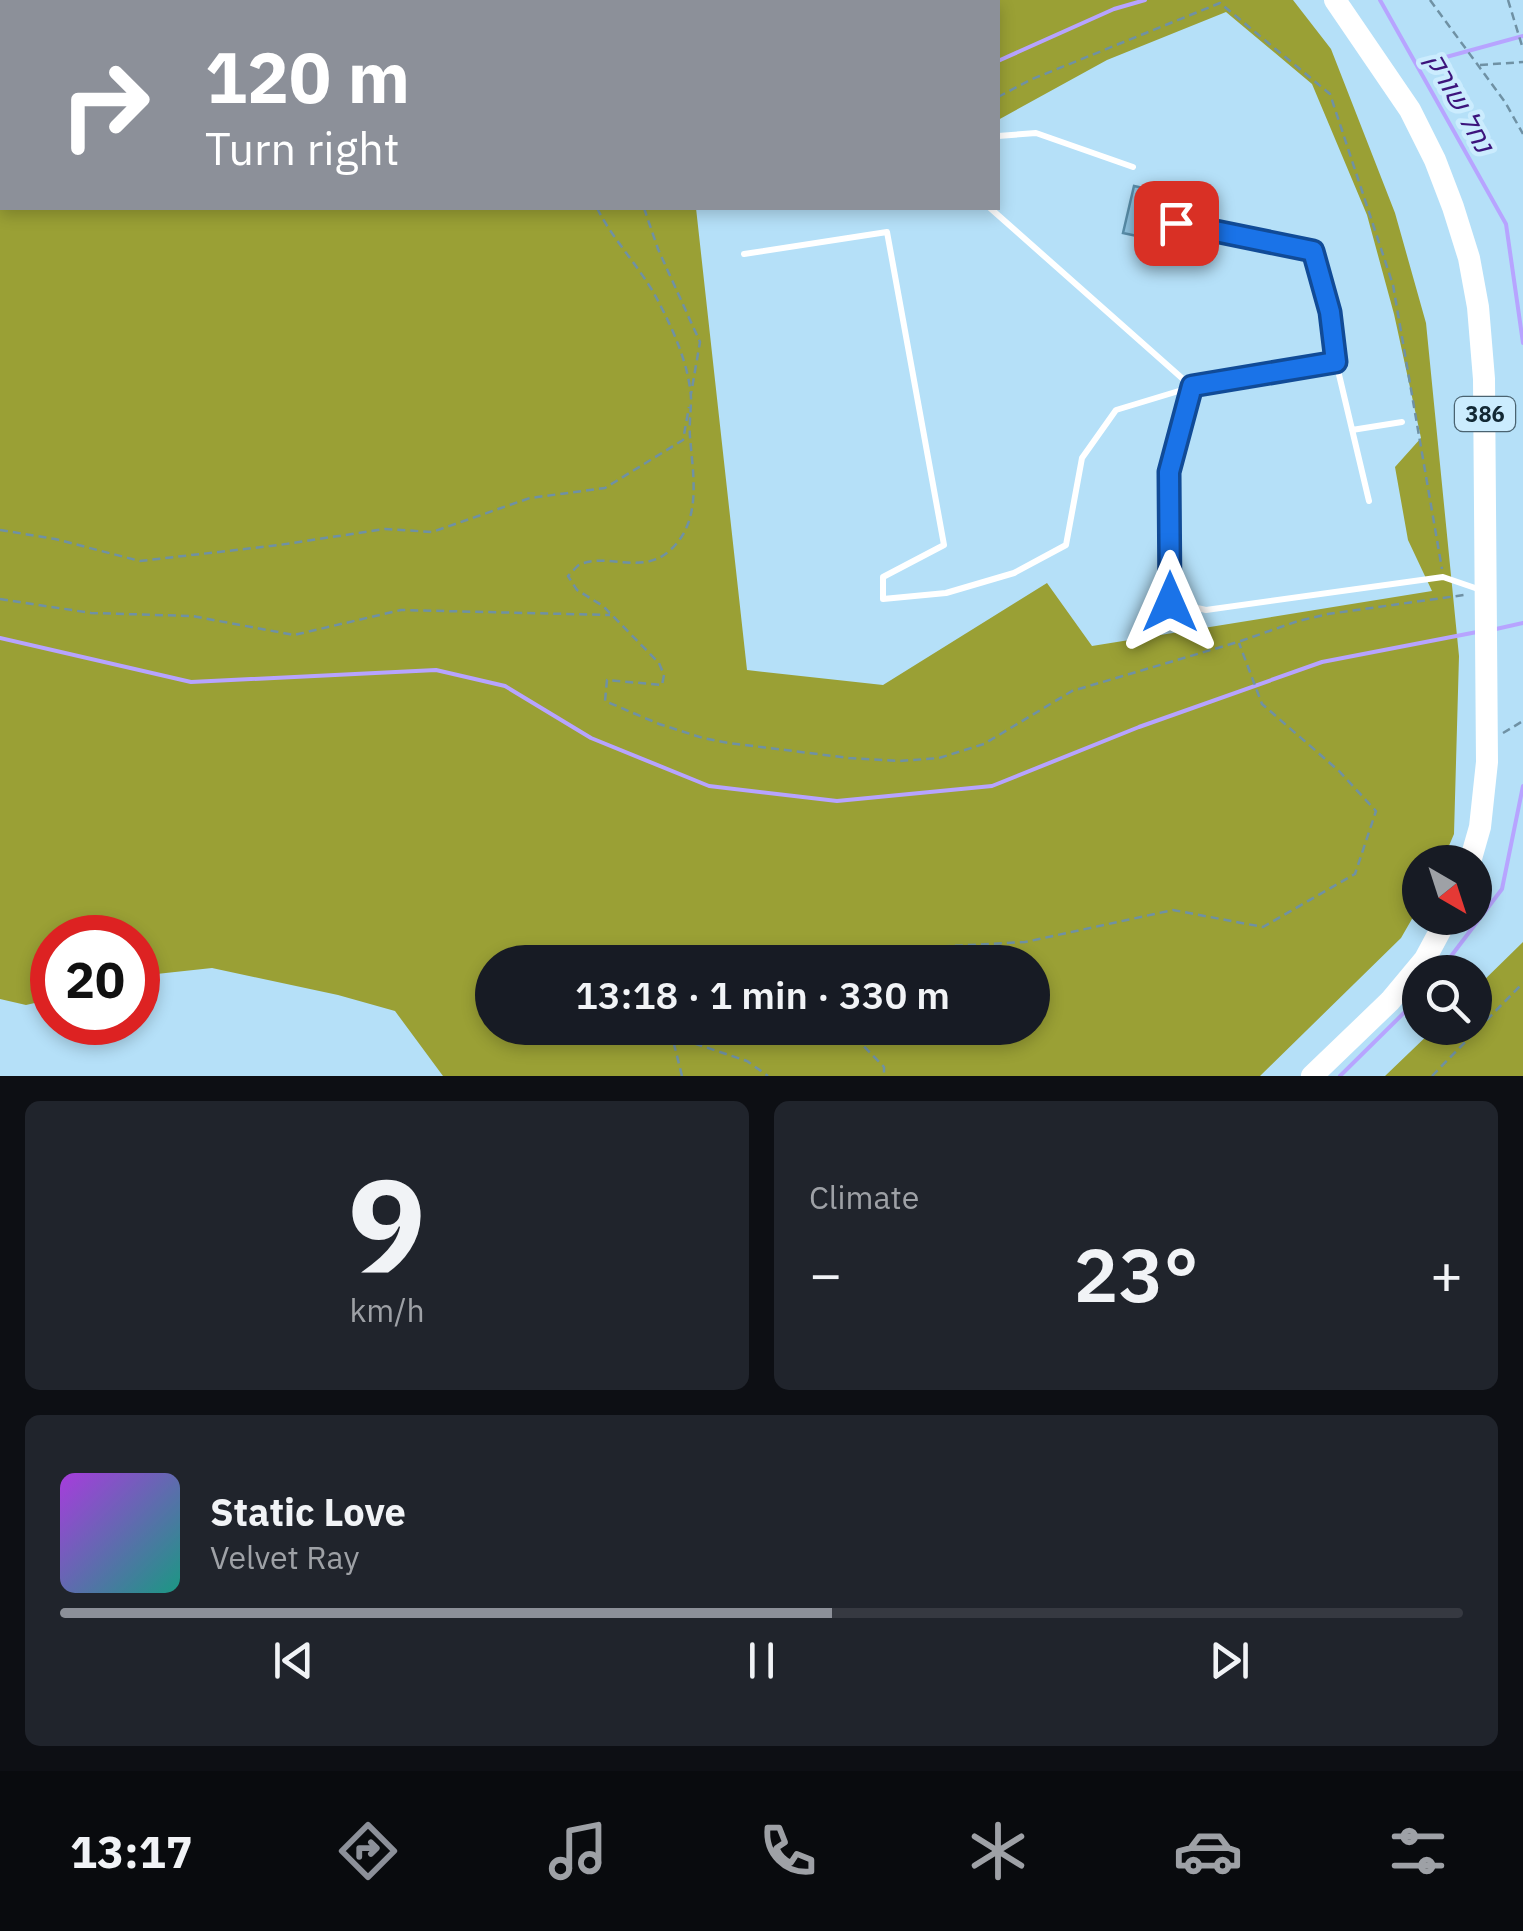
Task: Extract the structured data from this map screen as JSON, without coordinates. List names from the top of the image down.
{
  "streets": {
    "main road": ["386"]
  },
  "water": ["נחל שורק"],
  "north": "bottom right",
  "page": {
    "turn": ["120 m", "Turn right"],
    "limit": "20",
    "trip": "13:18 · 1 min · 330 m",
    "tile": [
      ["9", "km/h"],
      "Climate"
    ],
    "heat": ["−", "23°", "+"],
    "song": ["Static Love", "Velvet Ray"],
    "tabs": "13:17"
  }
}
